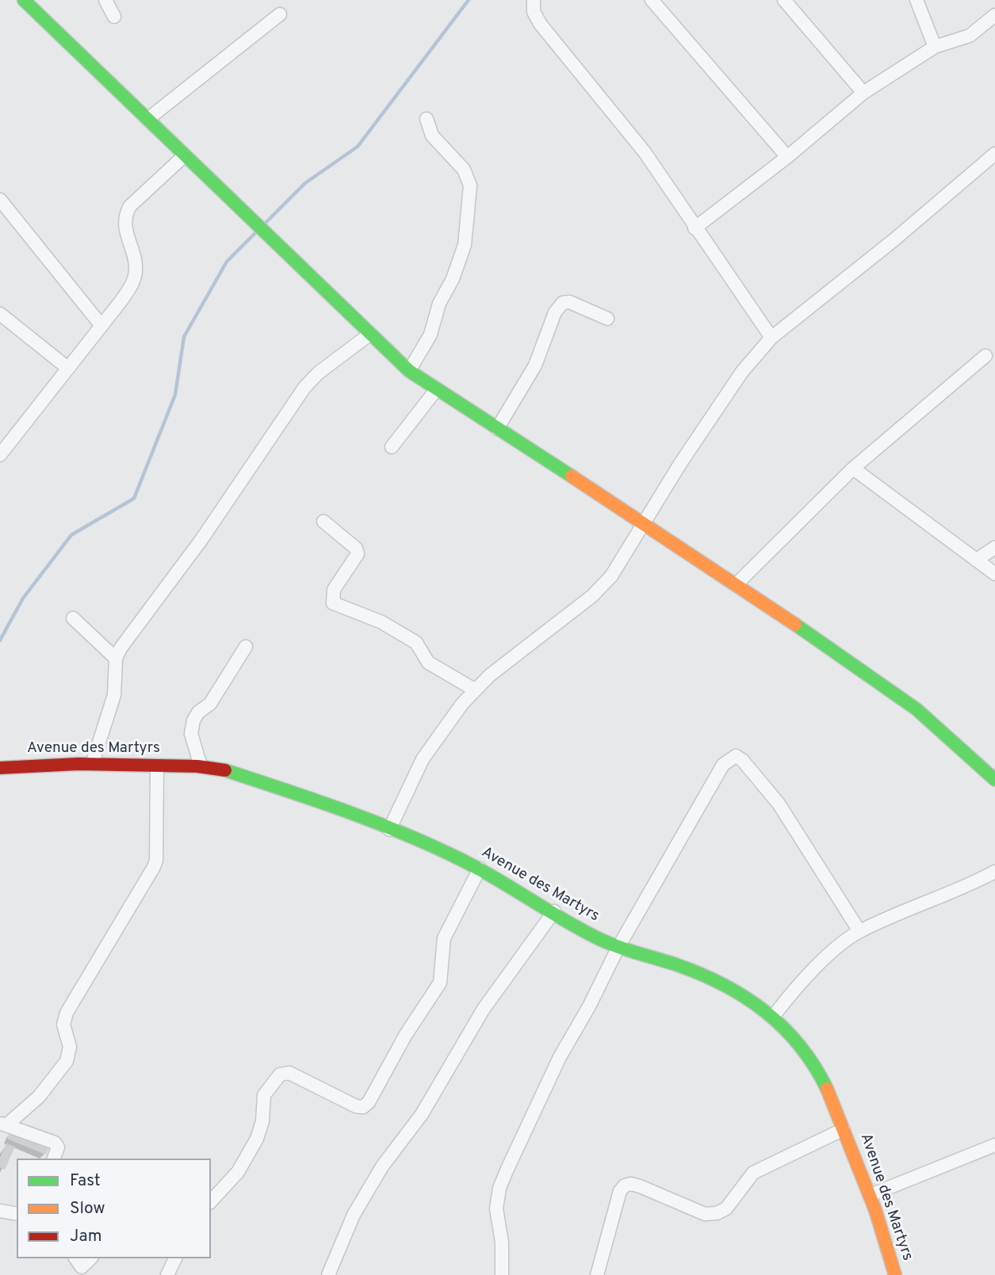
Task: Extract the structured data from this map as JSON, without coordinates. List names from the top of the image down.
{
  "streets": {
    "street": ["Avenue des Martyrs"]
  },
  "legend": ["Fast", "Slow", "Jam"]
}
